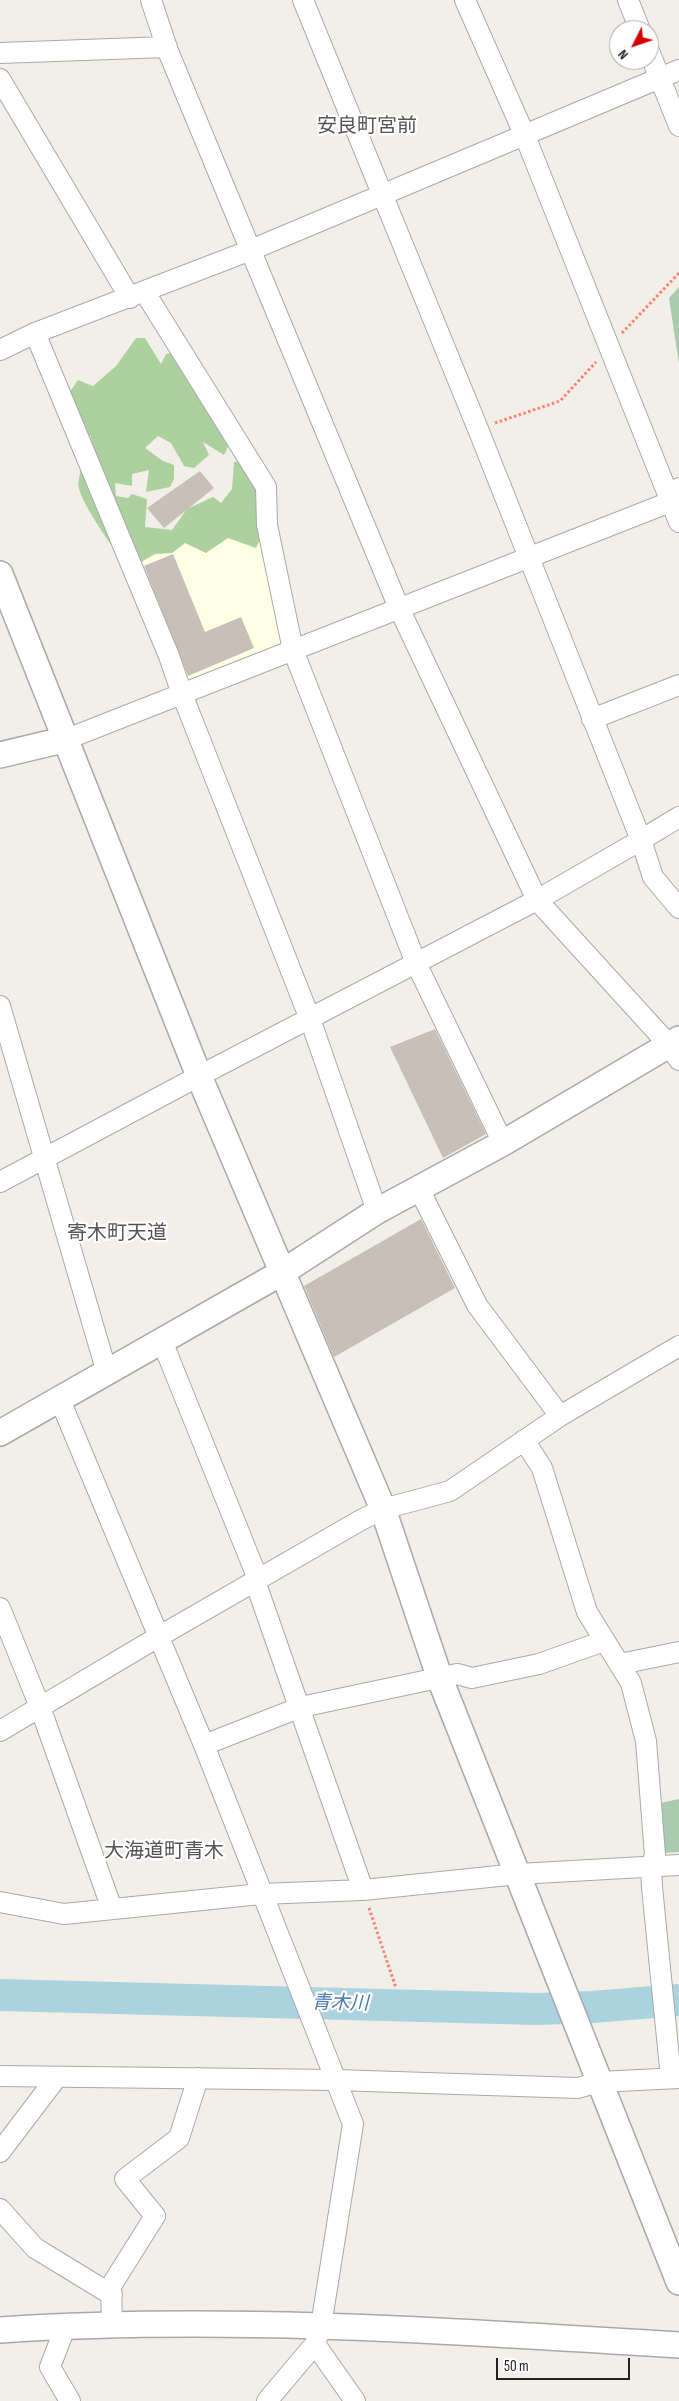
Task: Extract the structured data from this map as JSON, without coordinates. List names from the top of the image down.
{
  "districts": ["安良町宮前", "寄木町天道", "大海道町青木"],
  "water": ["青木川"],
  "scale_bar": "50 m",
  "north": "bottom left"
}
